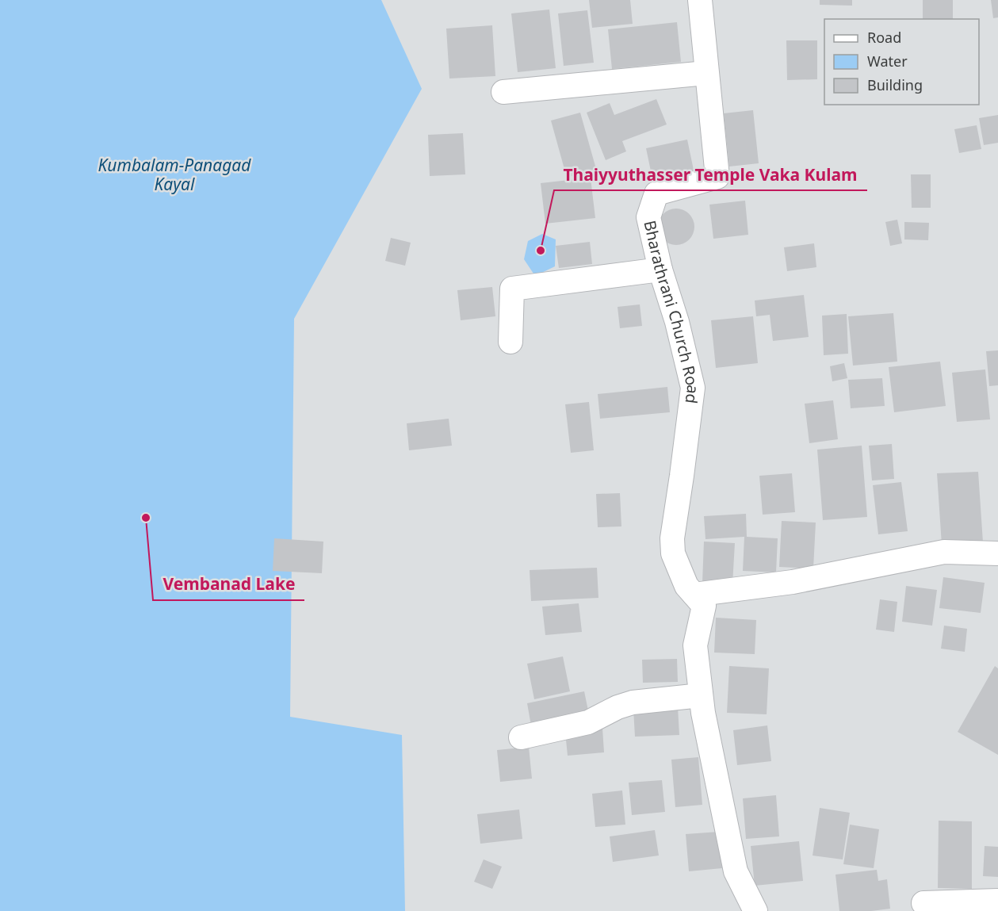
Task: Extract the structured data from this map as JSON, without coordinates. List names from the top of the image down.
{
  "streets": {
    "street": ["Bharathrani Church Road"]
  },
  "water": ["Kumbalam-Panagad Kayal"],
  "places": ["Thaiyyuthasser Temple Vaka Kulam", "Vembanad Lake"],
  "legend": ["Road", "Water", "Building"]
}
